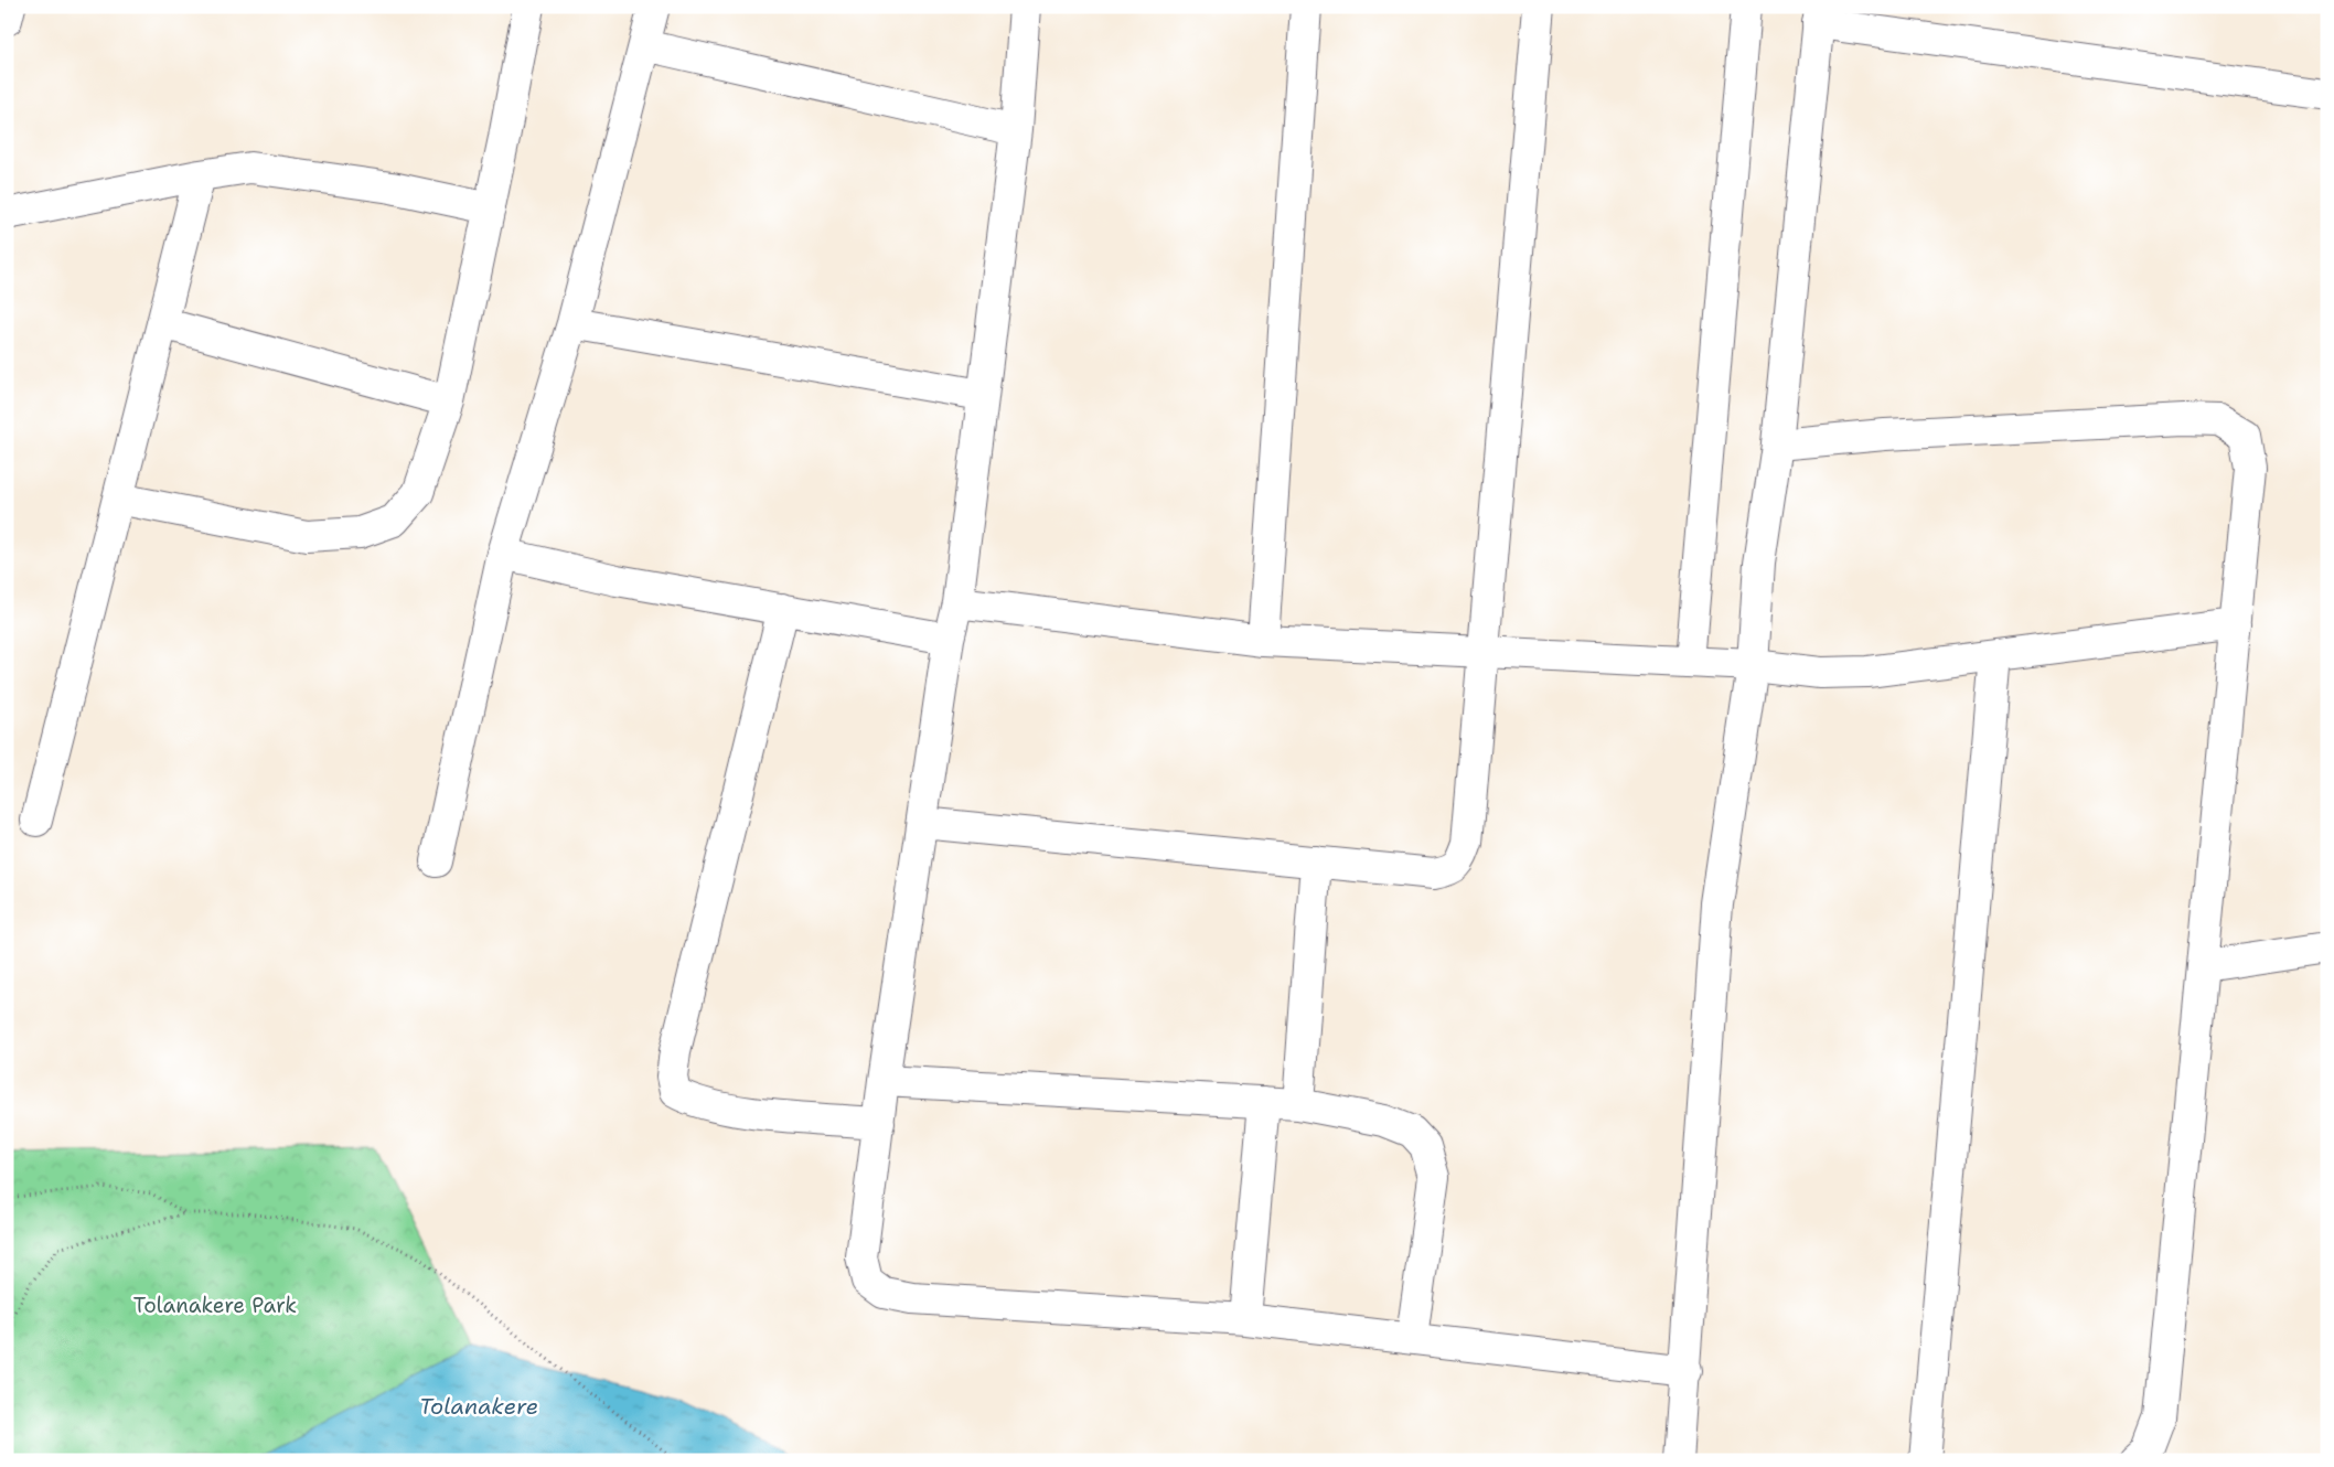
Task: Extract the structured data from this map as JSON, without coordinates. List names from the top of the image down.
{
  "water": ["Tolanakere"],
  "parks": ["Tolanakere Park"]
}
